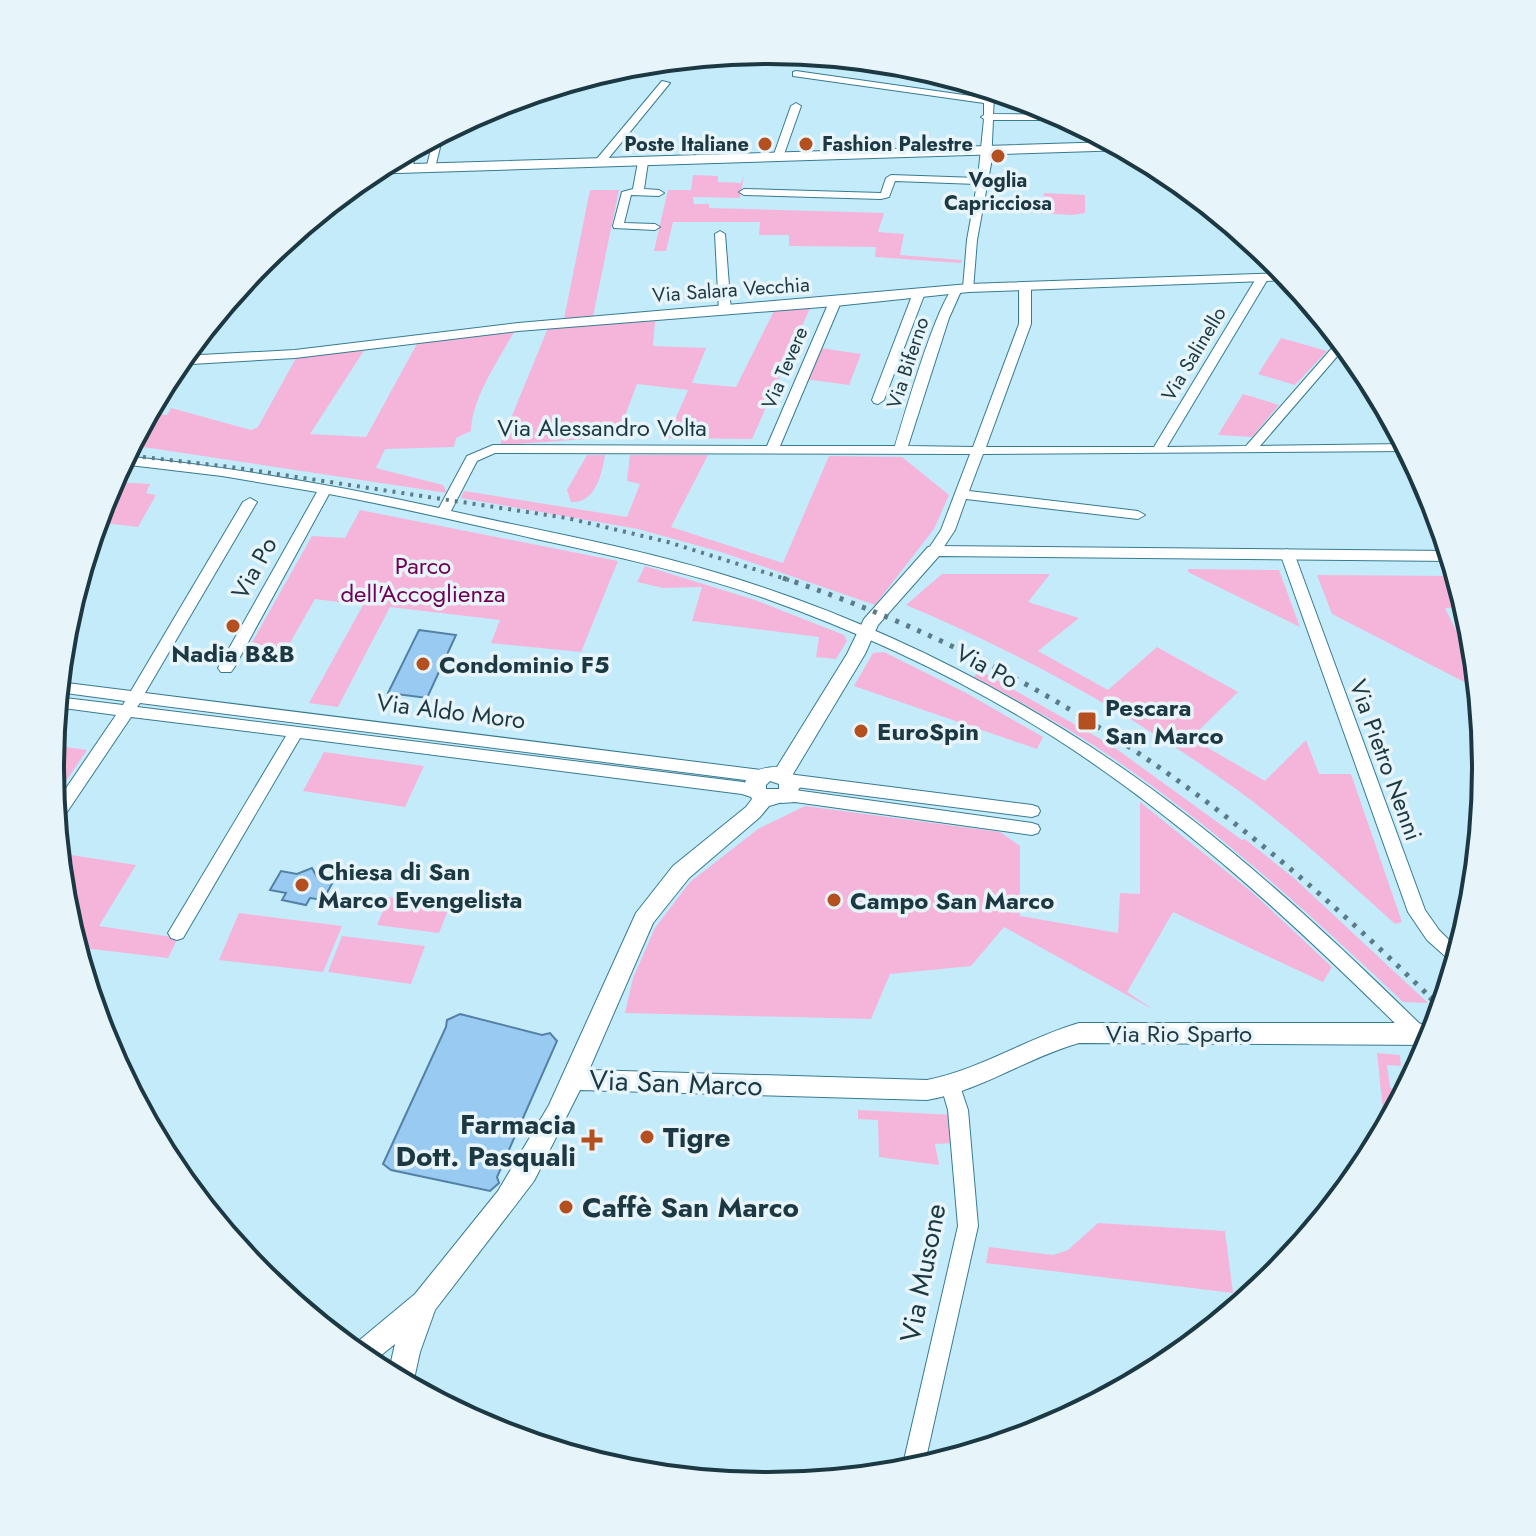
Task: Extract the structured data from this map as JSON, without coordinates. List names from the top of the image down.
{
  "streets": {
    "street": [
      "Via Salara Vecchia",
      "Via Salinello",
      "Via Biferno",
      "Via Tevere",
      "Via Alessandro Volta",
      "Via Po",
      "Via Aldo Moro",
      "Via Pietro Nenni",
      "Via Rio Sparto",
      "Via San Marco",
      "Via Musone"
    ]
  },
  "crossings": [
    ["Via Salara Vecchia", "Via Salinello"],
    ["Via Salara Vecchia", "Via Biferno"],
    ["Via Salara Vecchia", "Via Tevere"],
    ["Via Salinello", "Via Alessandro Volta"],
    ["Via Biferno", "Via Alessandro Volta"],
    ["Via Tevere", "Via Alessandro Volta"],
    ["Via Alessandro Volta", "Via Po"],
    ["Via Rio Sparto", "Via San Marco"],
    ["Via Rio Sparto", "Via Musone"],
    ["Via San Marco", "Via Musone"]
  ],
  "parks": ["Parco dell'Accoglienza"],
  "places": {
    "other": [
      "Poste Italiane",
      "Fashion Palestre",
      "Voglia Capricciosa",
      "Nadia B&B",
      "Condominio F5",
      "EuroSpin",
      "Chiesa di San Marco Evengelista",
      "Campo San Marco",
      "Tigre",
      "Caffè San Marco"
    ],
    "transit": ["Pescara San Marco"],
    "health": ["Farmacia Dott. Pasquali"]
  }
}
